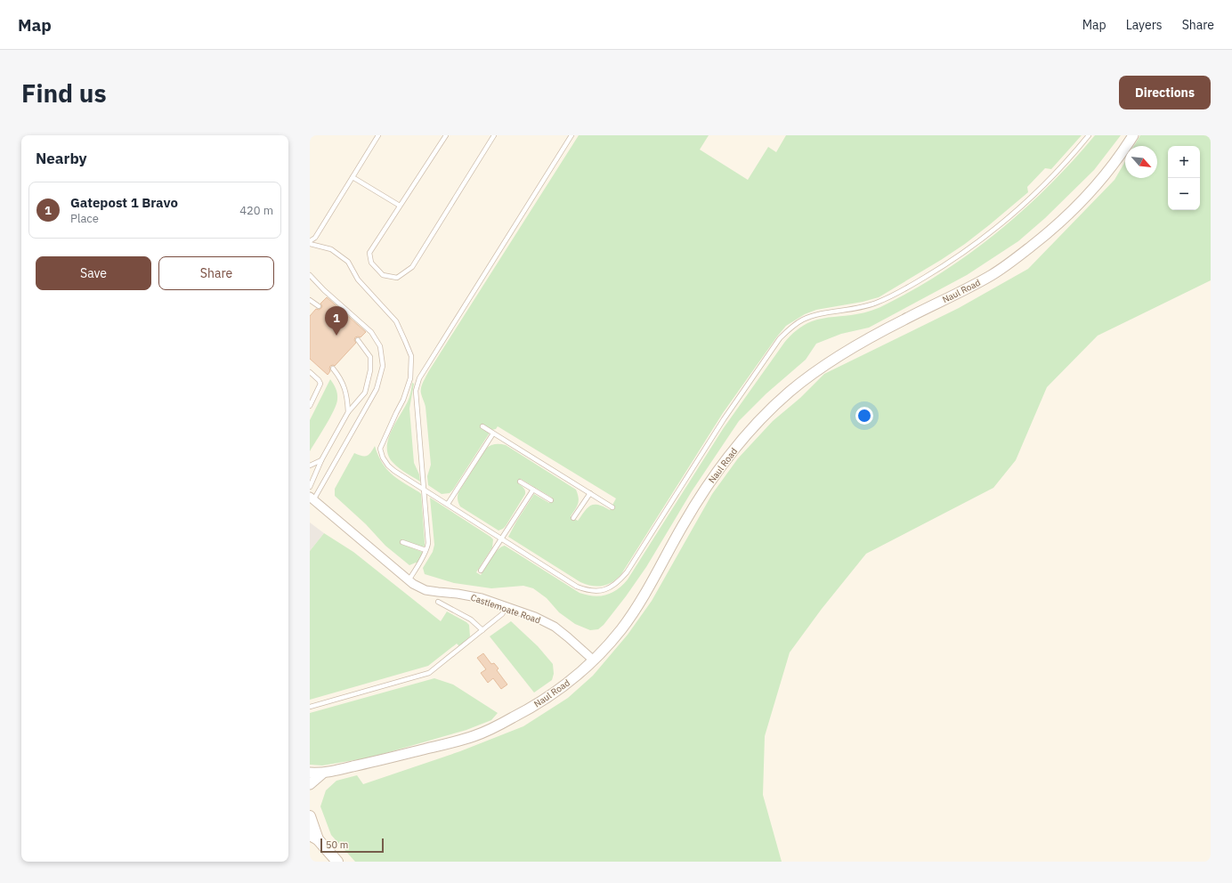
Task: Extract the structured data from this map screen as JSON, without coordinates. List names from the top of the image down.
{
  "streets": {
    "street": ["Naul Road", "Castlemoate Road"]
  },
  "crossings": [
    ["Naul Road", "Castlemoate Road"]
  ],
  "scale_bar": "50 m",
  "north": "bottom right",
  "page": {
    "header": "Map",
    "nav": ["Map", "Layers", "Share"],
    "buttons": [
      "Directions",
      ["Save", "Share"]
    ],
    "title": "Find us",
    "heading": "Nearby",
    "map_buttons": ["+", "−"],
    "list": [
      {
        "mark": "1",
        "name": "Gatepost 1 Bravo",
        "note": "Place",
        "value": "420 m"
      }
    ],
    "pins": "1",
    "scale": "50 m"
  }
}
